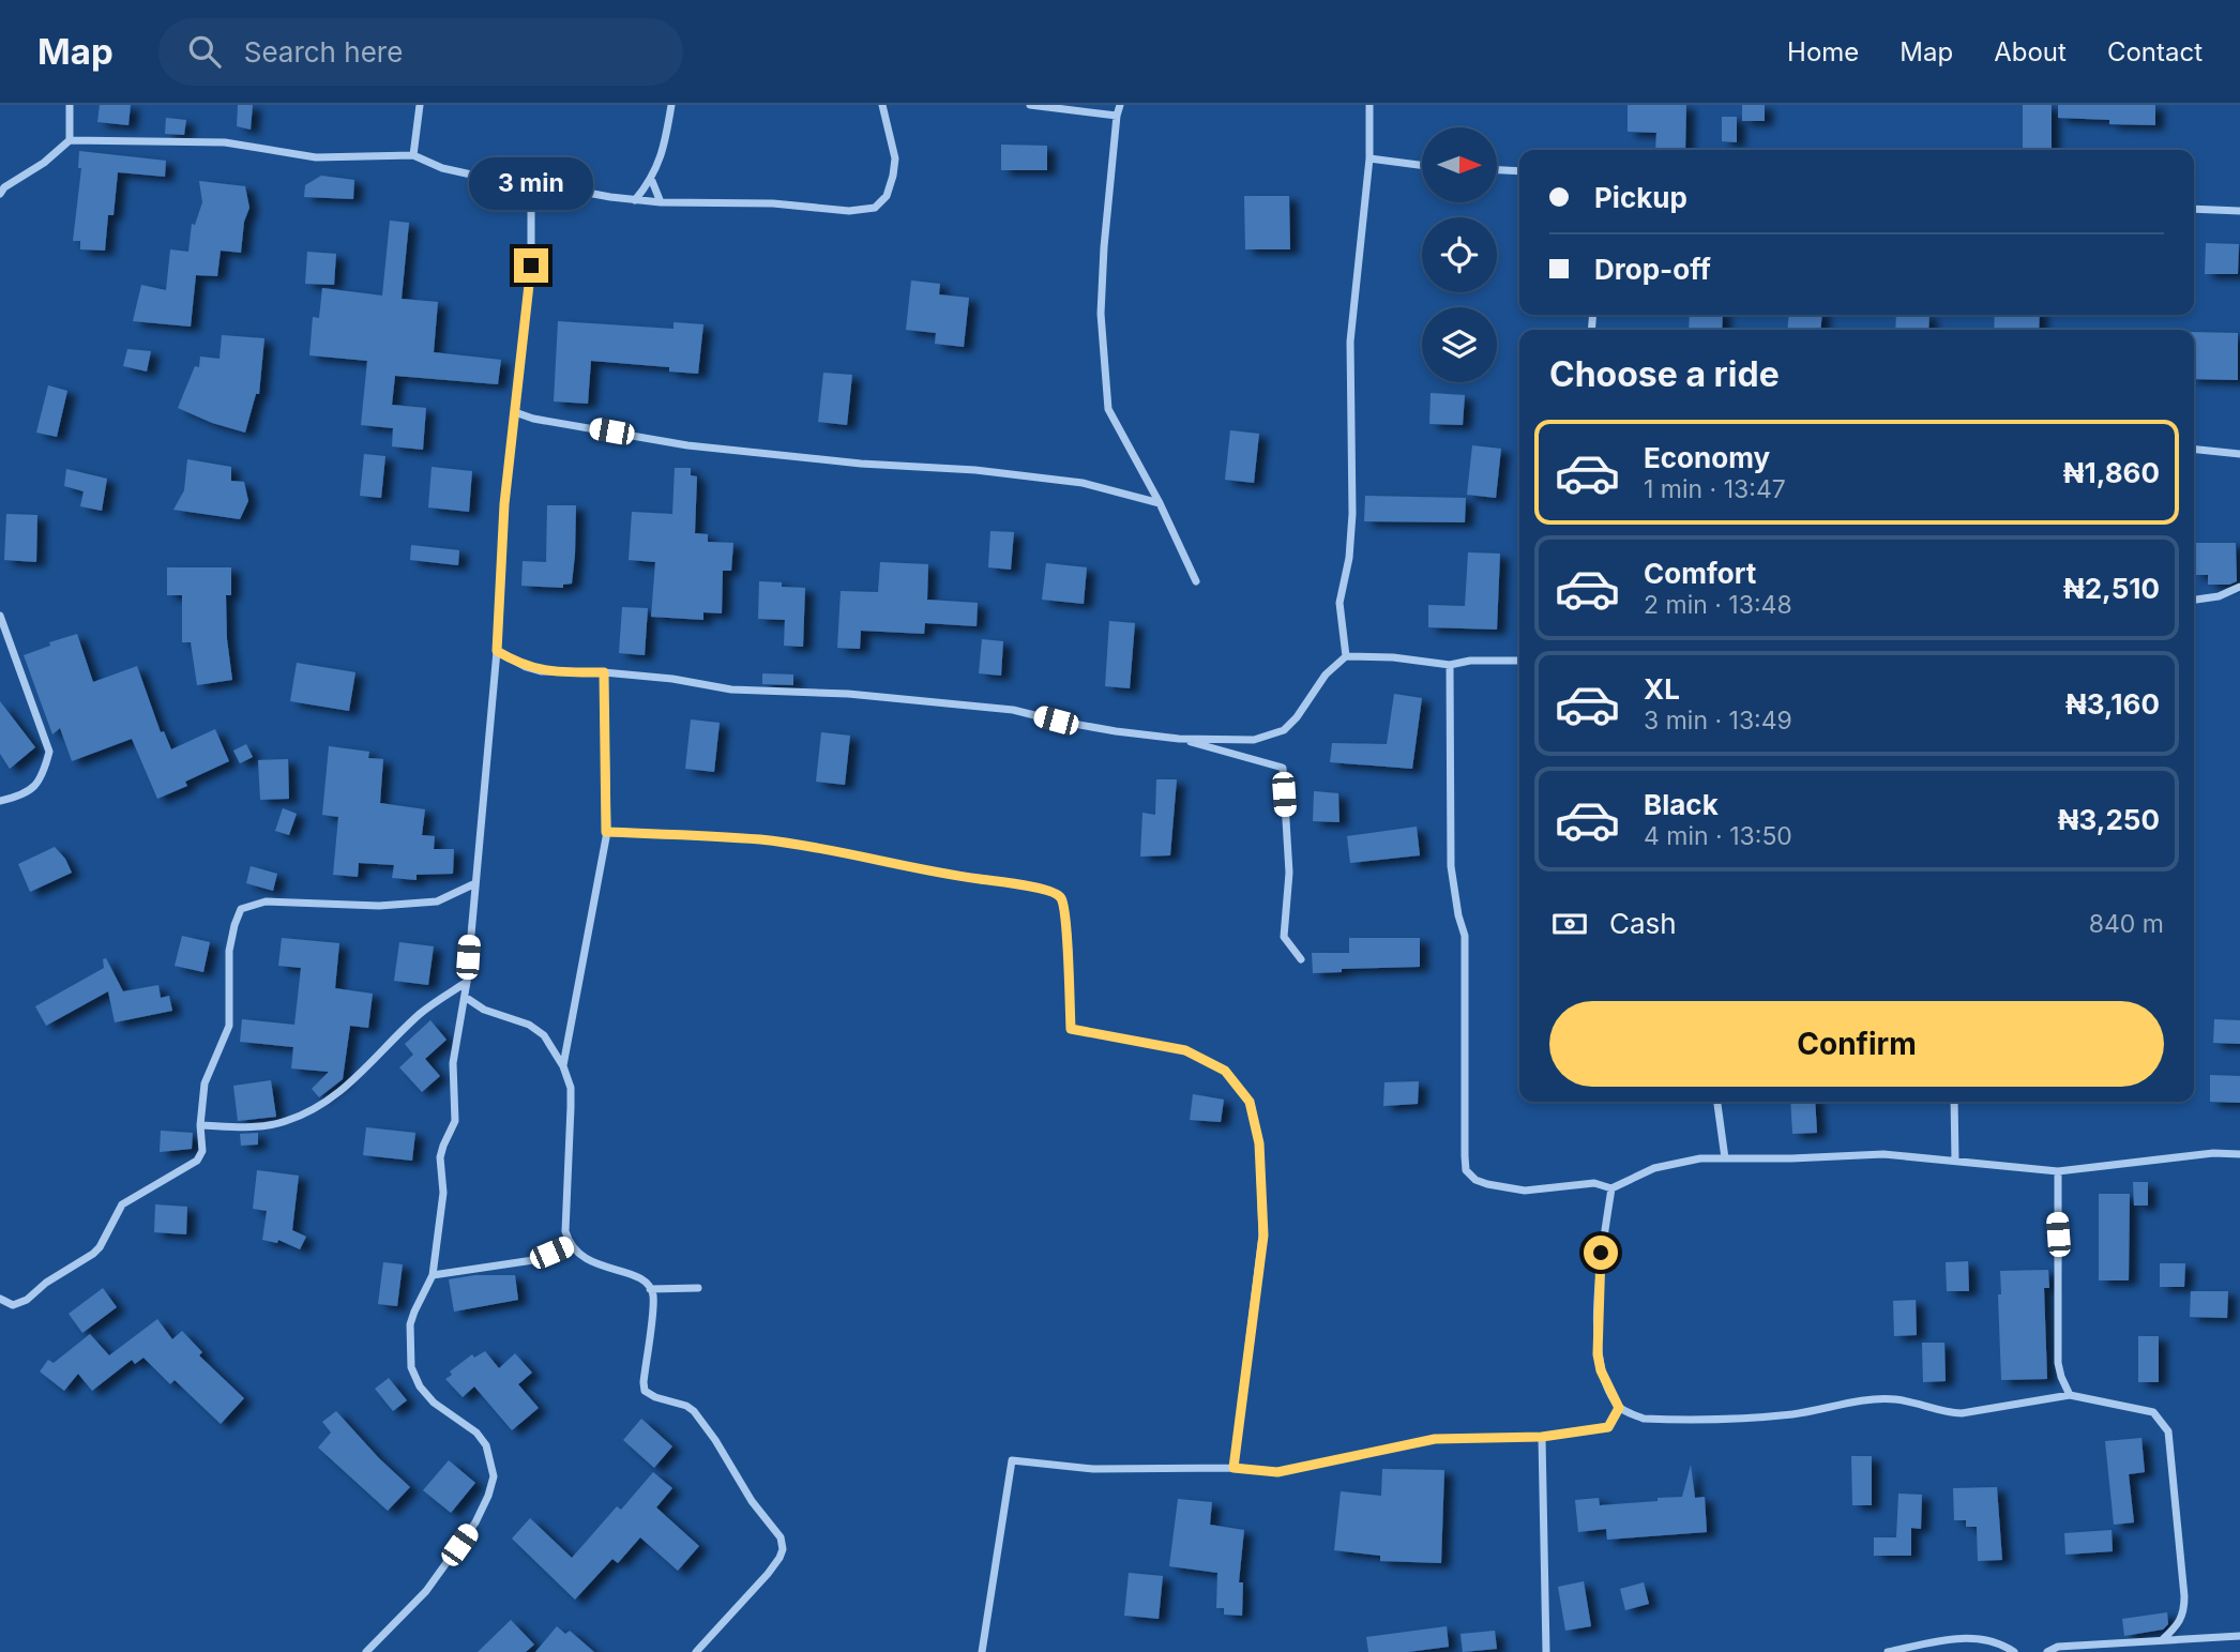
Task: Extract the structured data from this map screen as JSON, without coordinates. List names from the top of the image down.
{
  "north": "right",
  "page": {
    "header": "Map",
    "search": "Search here",
    "nav": [
      "Home",
      "Map",
      "About",
      "Contact"
    ],
    "banner": ["Pickup", "Drop-off"],
    "bubble": "3 min",
    "heading": "Choose a ride",
    "list": [
      {
        "name": "Economy",
        "note": "1 min · 13:47",
        "value": "₦1,860"
      },
      {
        "name": "Comfort",
        "note": "2 min · 13:48",
        "value": "₦2,510"
      },
      {
        "name": "XL",
        "note": "3 min · 13:49",
        "value": "₦3,160"
      },
      {
        "name": "Black",
        "note": "4 min · 13:50",
        "value": "₦3,250"
      }
    ],
    "pay": ["Cash", "840 m"],
    "buttons": "Confirm"
  }
}
